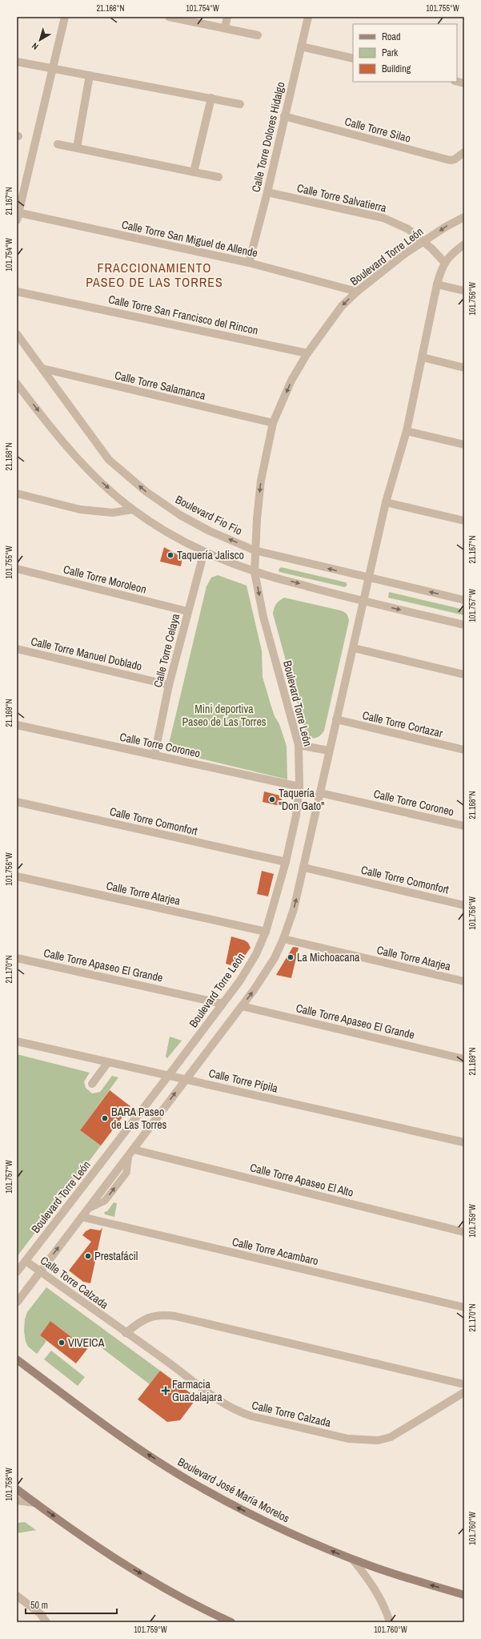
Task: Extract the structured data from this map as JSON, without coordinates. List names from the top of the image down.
{
  "streets": {
    "main road": ["Boulevard José María Morelos"],
    "street": [
      "Calle Torre Silao",
      "Calle Torre Dolores Hidalgo",
      "Calle Torre Salvatierra",
      "Calle Torre San Miguel de Allende",
      "Boulevard Torre León",
      "Calle Torre San Francisco del Rincon",
      "Calle Torre Salamanca",
      "Boulevard Fio Fio",
      "Calle Torre Moroleon",
      "Calle Torre Celaya",
      "Calle Torre Manuel Doblado",
      "Calle Torre Cortazar",
      "Calle Torre Coroneo",
      "Calle Torre Comonfort",
      "Calle Torre Atarjea",
      "Calle Torre Apaseo El Grande",
      "Calle Torre Pípila",
      "Calle Torre Apaseo El Alto",
      "Calle Torre Acambaro",
      "Calle Torre Calzada"
    ]
  },
  "crossings": [
    ["Calle Torre Silao", "Calle Torre Dolores Hidalgo"],
    ["Calle Torre Dolores Hidalgo", "Calle Torre Salvatierra"],
    ["Calle Torre Dolores Hidalgo", "Calle Torre San Miguel de Allende"],
    ["Calle Torre Salvatierra", "Boulevard Torre León"],
    ["Calle Torre San Miguel de Allende", "Boulevard Torre León"],
    ["Boulevard Torre León", "Calle Torre San Francisco del Rincon"],
    ["Boulevard Torre León", "Calle Torre Salamanca"],
    ["Boulevard Torre León", "Boulevard Fio Fio"],
    ["Boulevard Torre León", "Calle Torre Cortazar"],
    ["Boulevard Torre León", "Calle Torre Coroneo"],
    ["Boulevard Torre León", "Calle Torre Comonfort"],
    ["Boulevard Torre León", "Calle Torre Atarjea"],
    ["Boulevard Torre León", "Calle Torre Apaseo El Grande"],
    ["Boulevard Torre León", "Calle Torre Pípila"],
    ["Boulevard Torre León", "Calle Torre Apaseo El Alto"],
    ["Boulevard Torre León", "Calle Torre Acambaro"],
    ["Boulevard Torre León", "Calle Torre Calzada"],
    ["Calle Torre Salamanca", "Boulevard Fio Fio"],
    ["Calle Torre Moroleon", "Calle Torre Celaya"],
    ["Calle Torre Celaya", "Calle Torre Manuel Doblado"],
    ["Calle Torre Celaya", "Calle Torre Coroneo"]
  ],
  "one_way": ["Boulevard José María Morelos"],
  "districts": ["FRACCIONAMIENTO PASEO DE LAS TORRES"],
  "parks": ["Mini deportiva Paseo de Las Torres"],
  "places": {
    "other": [
      "Taquería Jalisco",
      "Taquería \"Don Gato\"",
      "La Michoacana",
      "BARA Paseo de Las Torres",
      "Prestafácil",
      "VIVEICA"
    ],
    "health": ["Farmacia Guadalajara"]
  },
  "legend": ["Road", "Park", "Building"],
  "scale_bar": "50 m",
  "north": "bottom left",
  "coordinates": [
    "21.166°N",
    "101.754°W",
    "101.755°W",
    "21.167°N",
    "101.756°W",
    "21.168°N",
    "101.757°W",
    "21.169°N",
    "101.758°W",
    "21.170°N",
    "101.759°W",
    "101.760°W"
  ]
}
